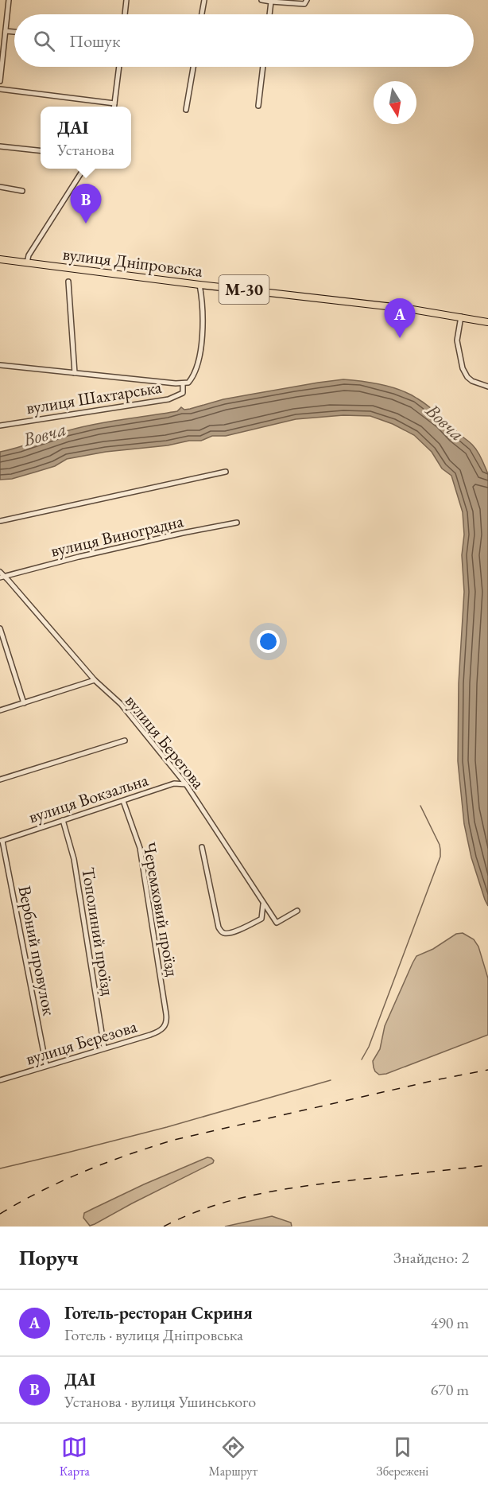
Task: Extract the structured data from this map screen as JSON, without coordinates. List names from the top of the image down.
{
  "streets": {
    "highway": ["вулиця Дніпровська", "М-30"],
    "street": [
      "вулиця Шахтарська",
      "вулиця Виноградна",
      "вулиця Берегова",
      "вулиця Вокзальна",
      "Черемховий проїзд",
      "Тополиний проїзд",
      "Вербний провулок",
      "вулиця Березова"
    ]
  },
  "crossings": [
    ["вулиця Виноградна", "вулиця Берегова"],
    ["вулиця Берегова", "вулиця Вокзальна"],
    ["вулиця Вокзальна", "Черемховий проїзд"],
    ["вулиця Вокзальна", "Тополиний проїзд"],
    ["вулиця Вокзальна", "Вербний провулок"],
    ["Черемховий проїзд", "вулиця Березова"],
    ["Тополиний проїзд", "вулиця Березова"],
    ["Вербний провулок", "вулиця Березова"]
  ],
  "water": ["Вовча"],
  "north": "bottom",
  "page": {
    "search": "Пошук",
    "popup": ["ДАІ", "Установа"],
    "pins": ["B", "A"],
    "heading": ["Поруч", "Знайдено: 2"],
    "list": [
      {
        "mark": "A",
        "name": "Готель-ресторан Скриня",
        "note": "Готель · вулиця Дніпровська",
        "value": "490 m"
      },
      {
        "mark": "B",
        "name": "ДАІ",
        "note": "Установа · вулиця Ушинського",
        "value": "670 m"
      }
    ],
    "nav": ["Карта", "Маршрут", "Збережені"]
  }
}
